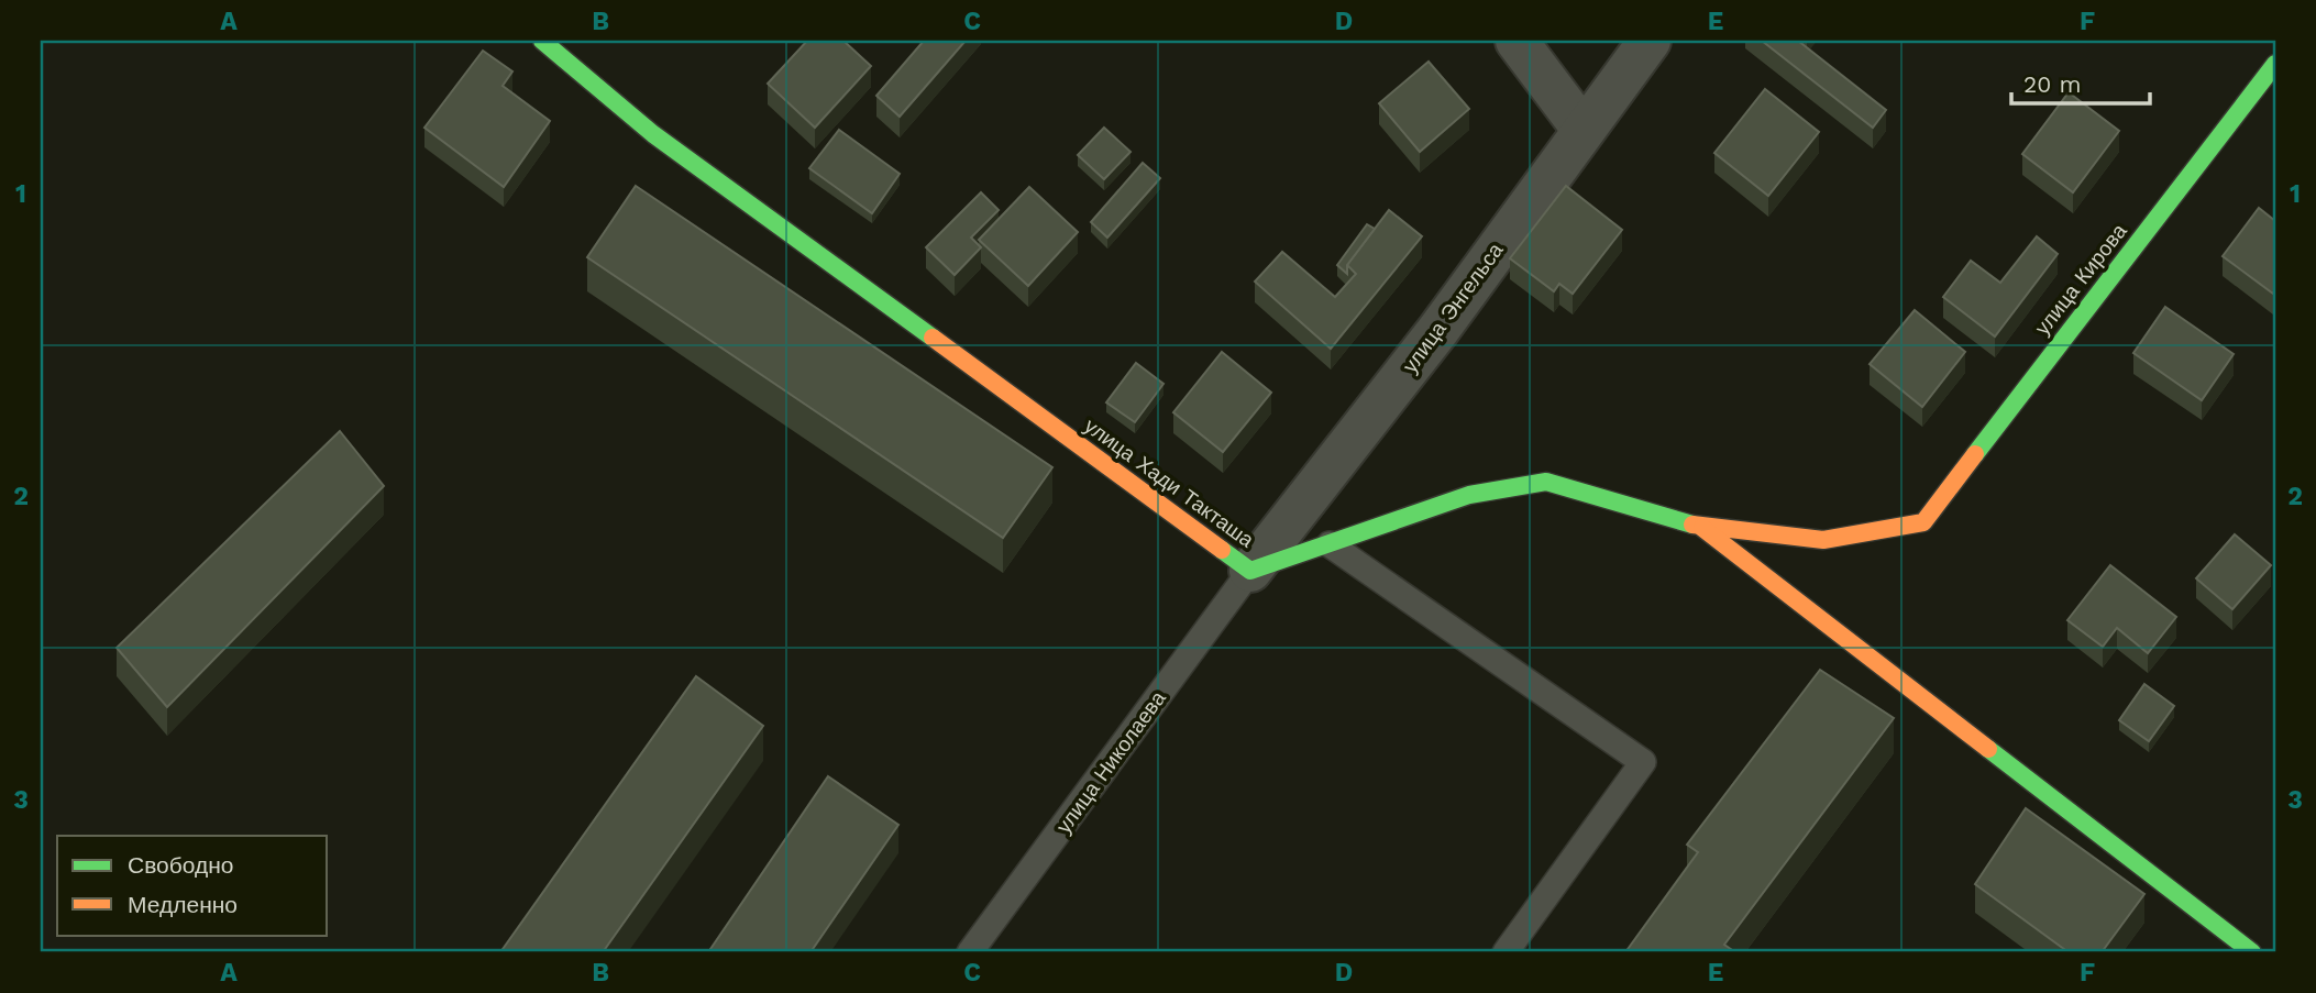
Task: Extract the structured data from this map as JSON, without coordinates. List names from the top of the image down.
{
  "streets": {
    "street": ["улица Кирова", "улица Энгельса", "улица Хади Такташа"],
    "lane": ["улица Николаева"]
  },
  "crossings": [
    ["улица Кирова", "улица Хади Такташа"],
    ["улица Энгельса", "улица Хади Такташа"],
    ["улица Энгельса", "улица Николаева"],
    ["улица Хади Такташа", "улица Николаева"]
  ],
  "legend": ["Свободно", "Медленно"],
  "scale_bar": "20 m",
  "grid": {
    "columns": [
      "A",
      "B",
      "C",
      "D",
      "E",
      "F"
    ],
    "rows": ["1", "2", "3"]
  }
}
